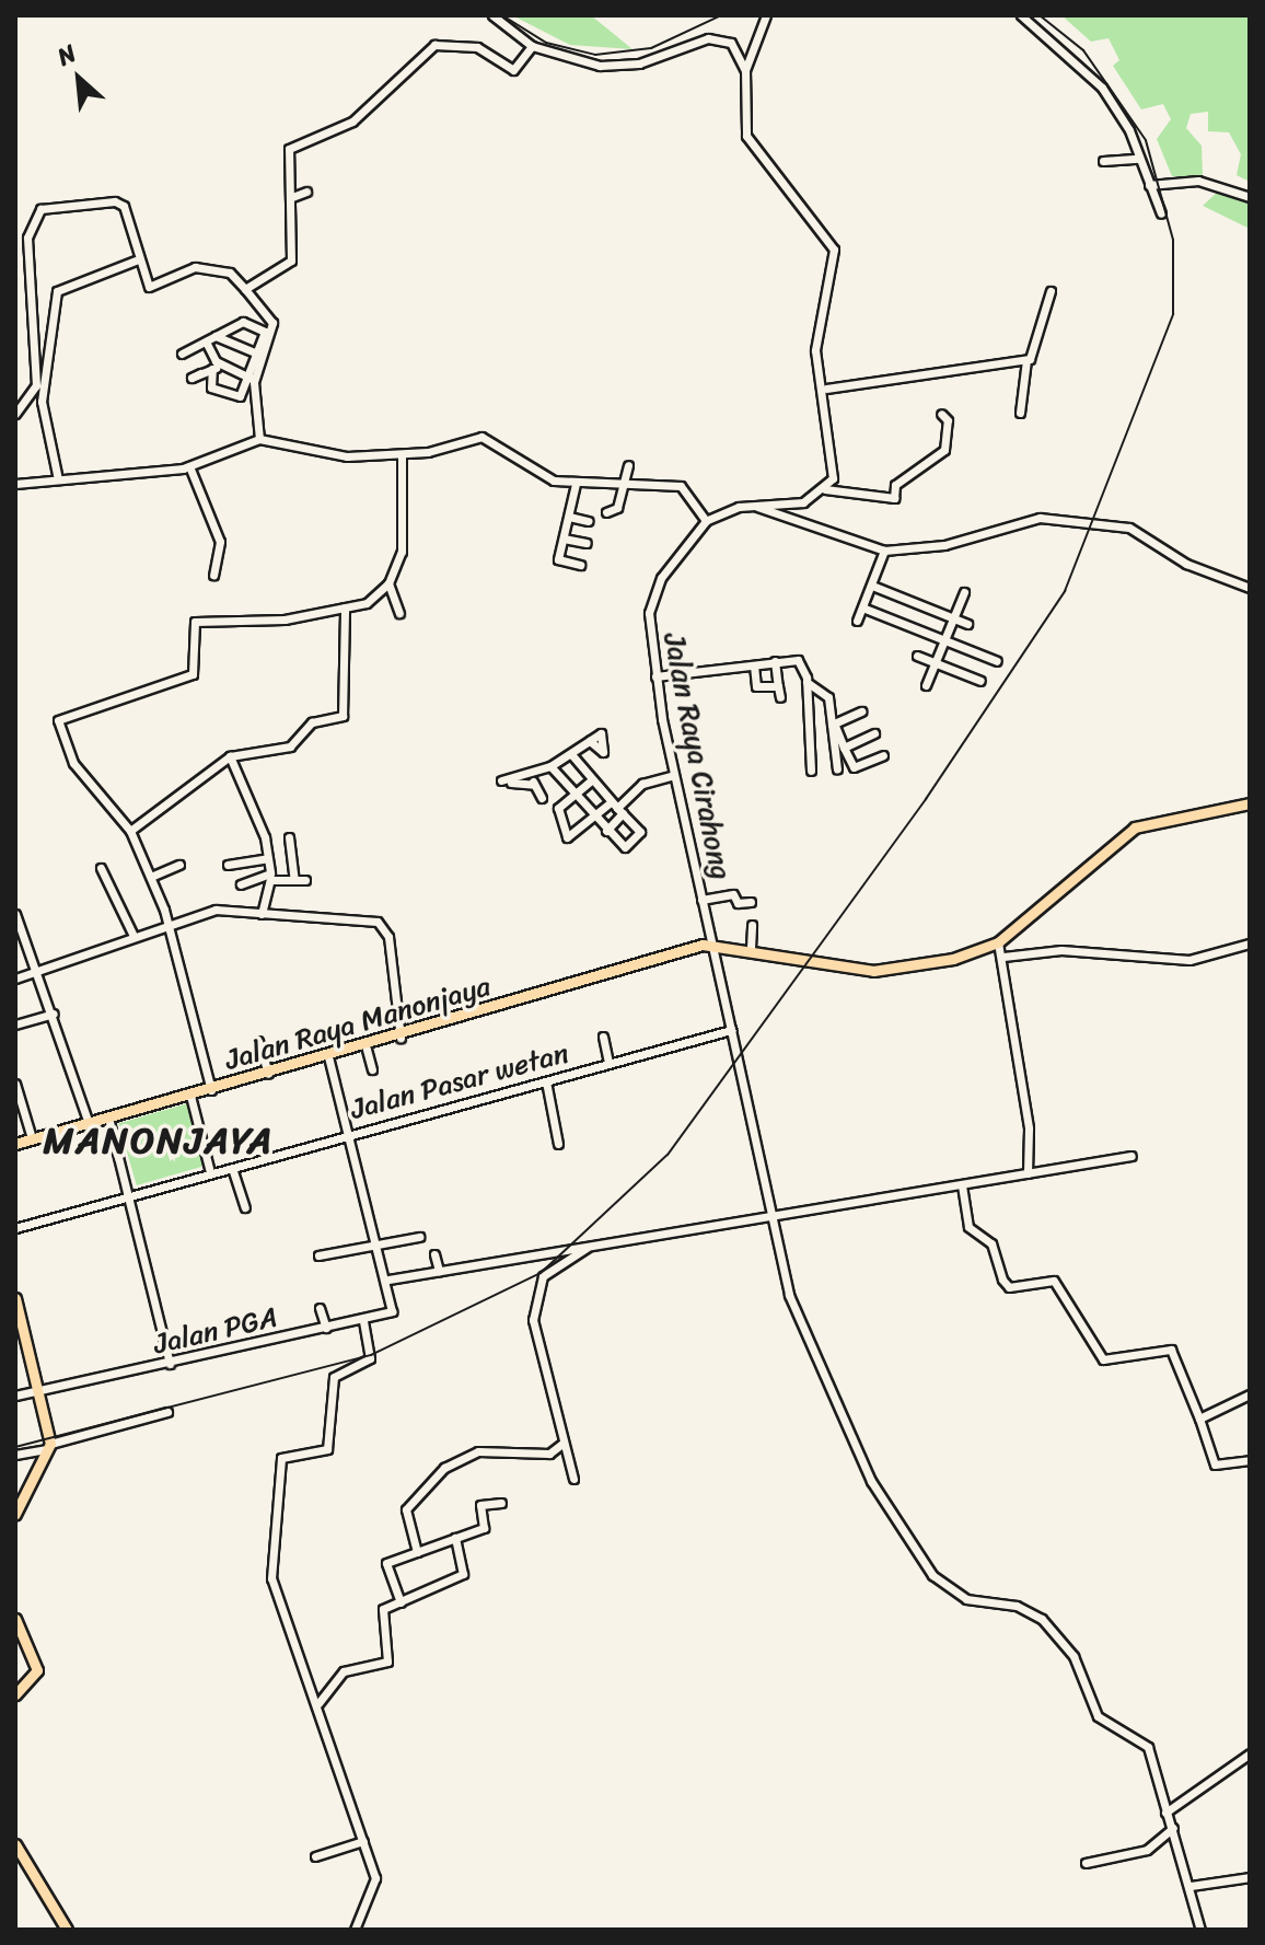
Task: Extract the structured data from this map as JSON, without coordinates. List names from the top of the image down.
{
  "streets": {
    "main road": ["Jalan Raya Manonjaya"],
    "street": ["Jalan Raya Cirahong", "Jalan Pasar wetan", "Jalan PGA"]
  },
  "crossings": [
    ["Jalan Raya Cirahong", "Jalan Raya Manonjaya"],
    ["Jalan Raya Cirahong", "Jalan Pasar wetan"]
  ],
  "districts": ["MANONJAYA"],
  "north": "top left"
}
